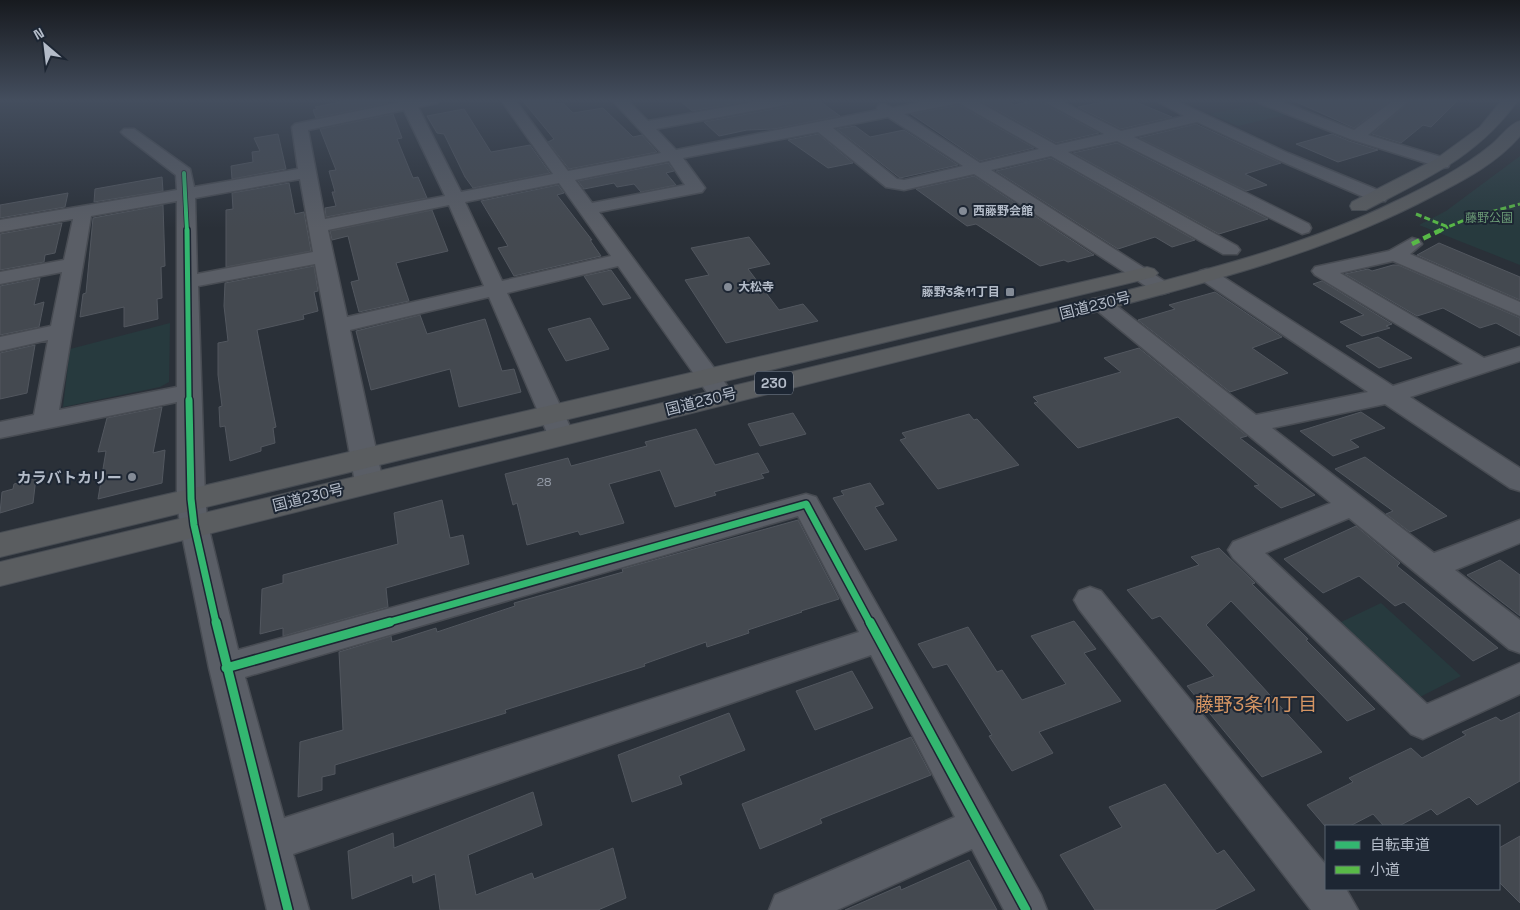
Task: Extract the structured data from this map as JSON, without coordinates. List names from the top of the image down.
{
  "streets": {
    "highway": ["国道230号", "230"]
  },
  "districts": ["藤野3条11丁目"],
  "parks": ["藤野公園"],
  "places": {
    "other": ["西藤野会館", "大松寺", "カラバトカリー"],
    "transit": ["藤野3条11丁目"]
  },
  "house_numbers": ["28"],
  "legend": ["自転車道", "小道"],
  "north": "top left"
}
